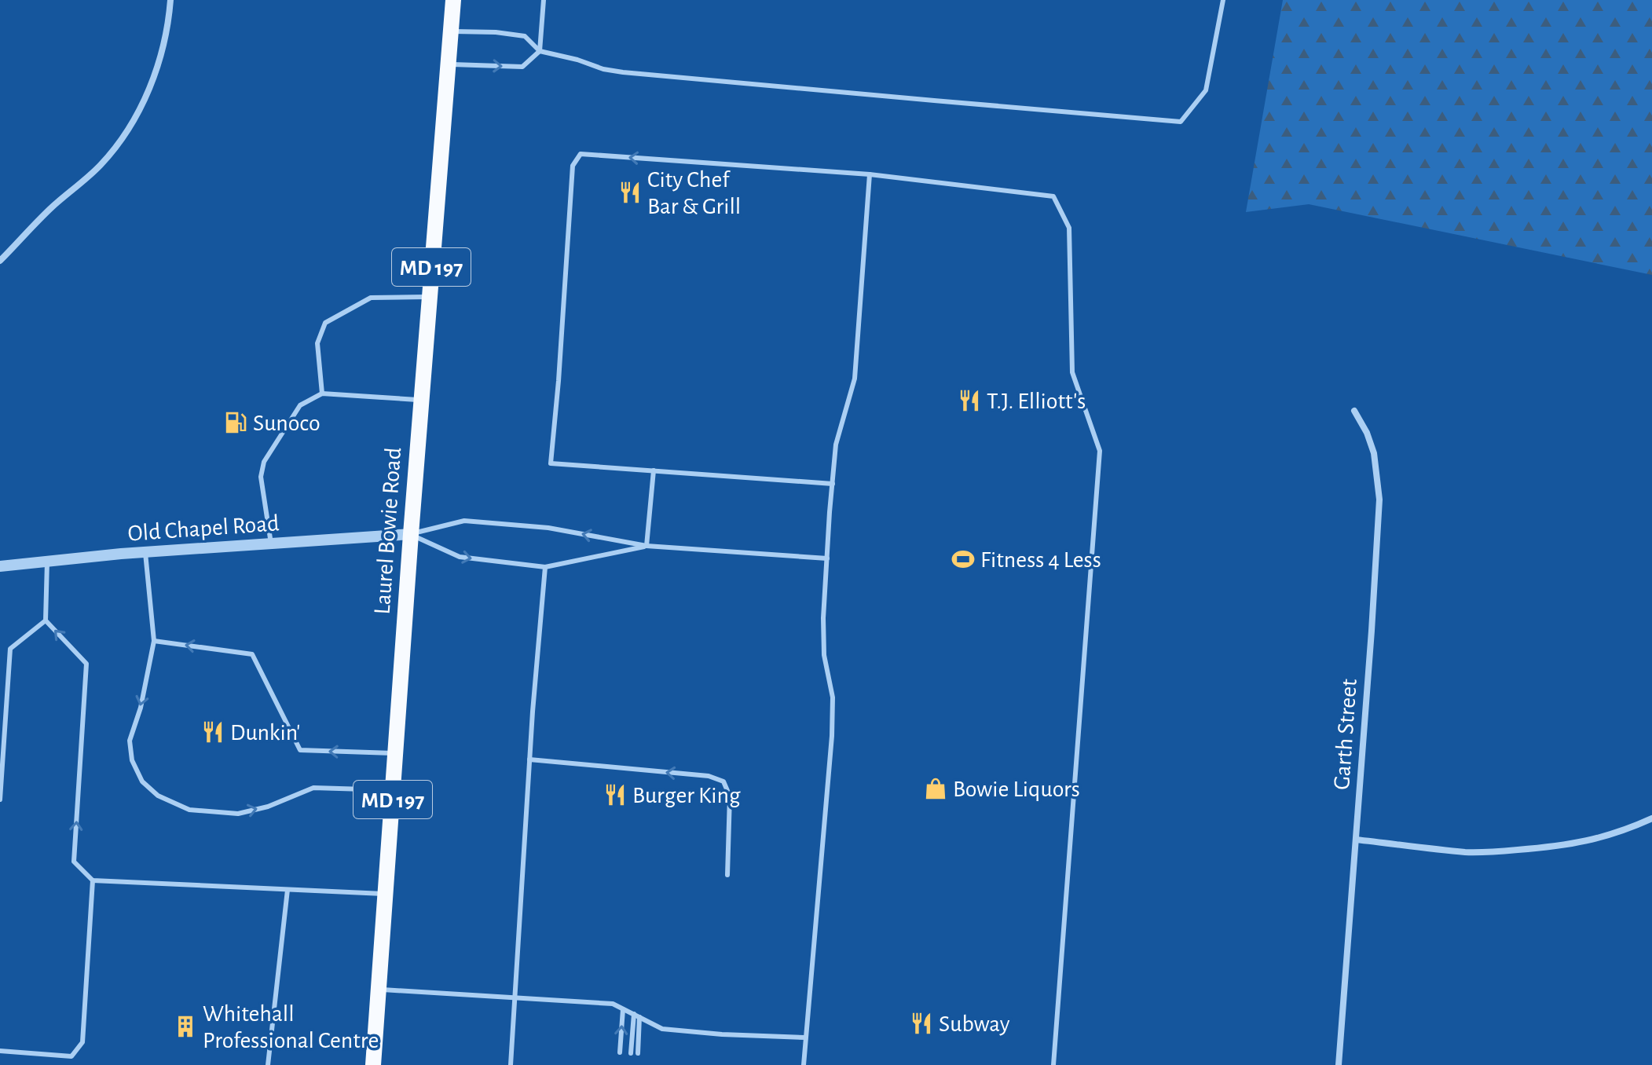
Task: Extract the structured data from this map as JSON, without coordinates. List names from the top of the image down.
{
  "streets": {
    "main road": ["MD 197", "Laurel Bowie Road"],
    "street": ["Old Chapel Road", "Garth Street"]
  },
  "crossings": [
    ["Old Chapel Road", "Laurel Bowie Road"]
  ],
  "places": {
    "restaurant": [
      "City Chef Bar & Grill",
      "T.J. Elliott's",
      "Dunkin'",
      "Burger King",
      "Subway"
    ],
    "fuel station": ["Sunoco"],
    "sports": ["Fitness 4 Less"],
    "shop": ["Bowie Liquors"],
    "building": ["Whitehall Professional Centre"]
  }
}
